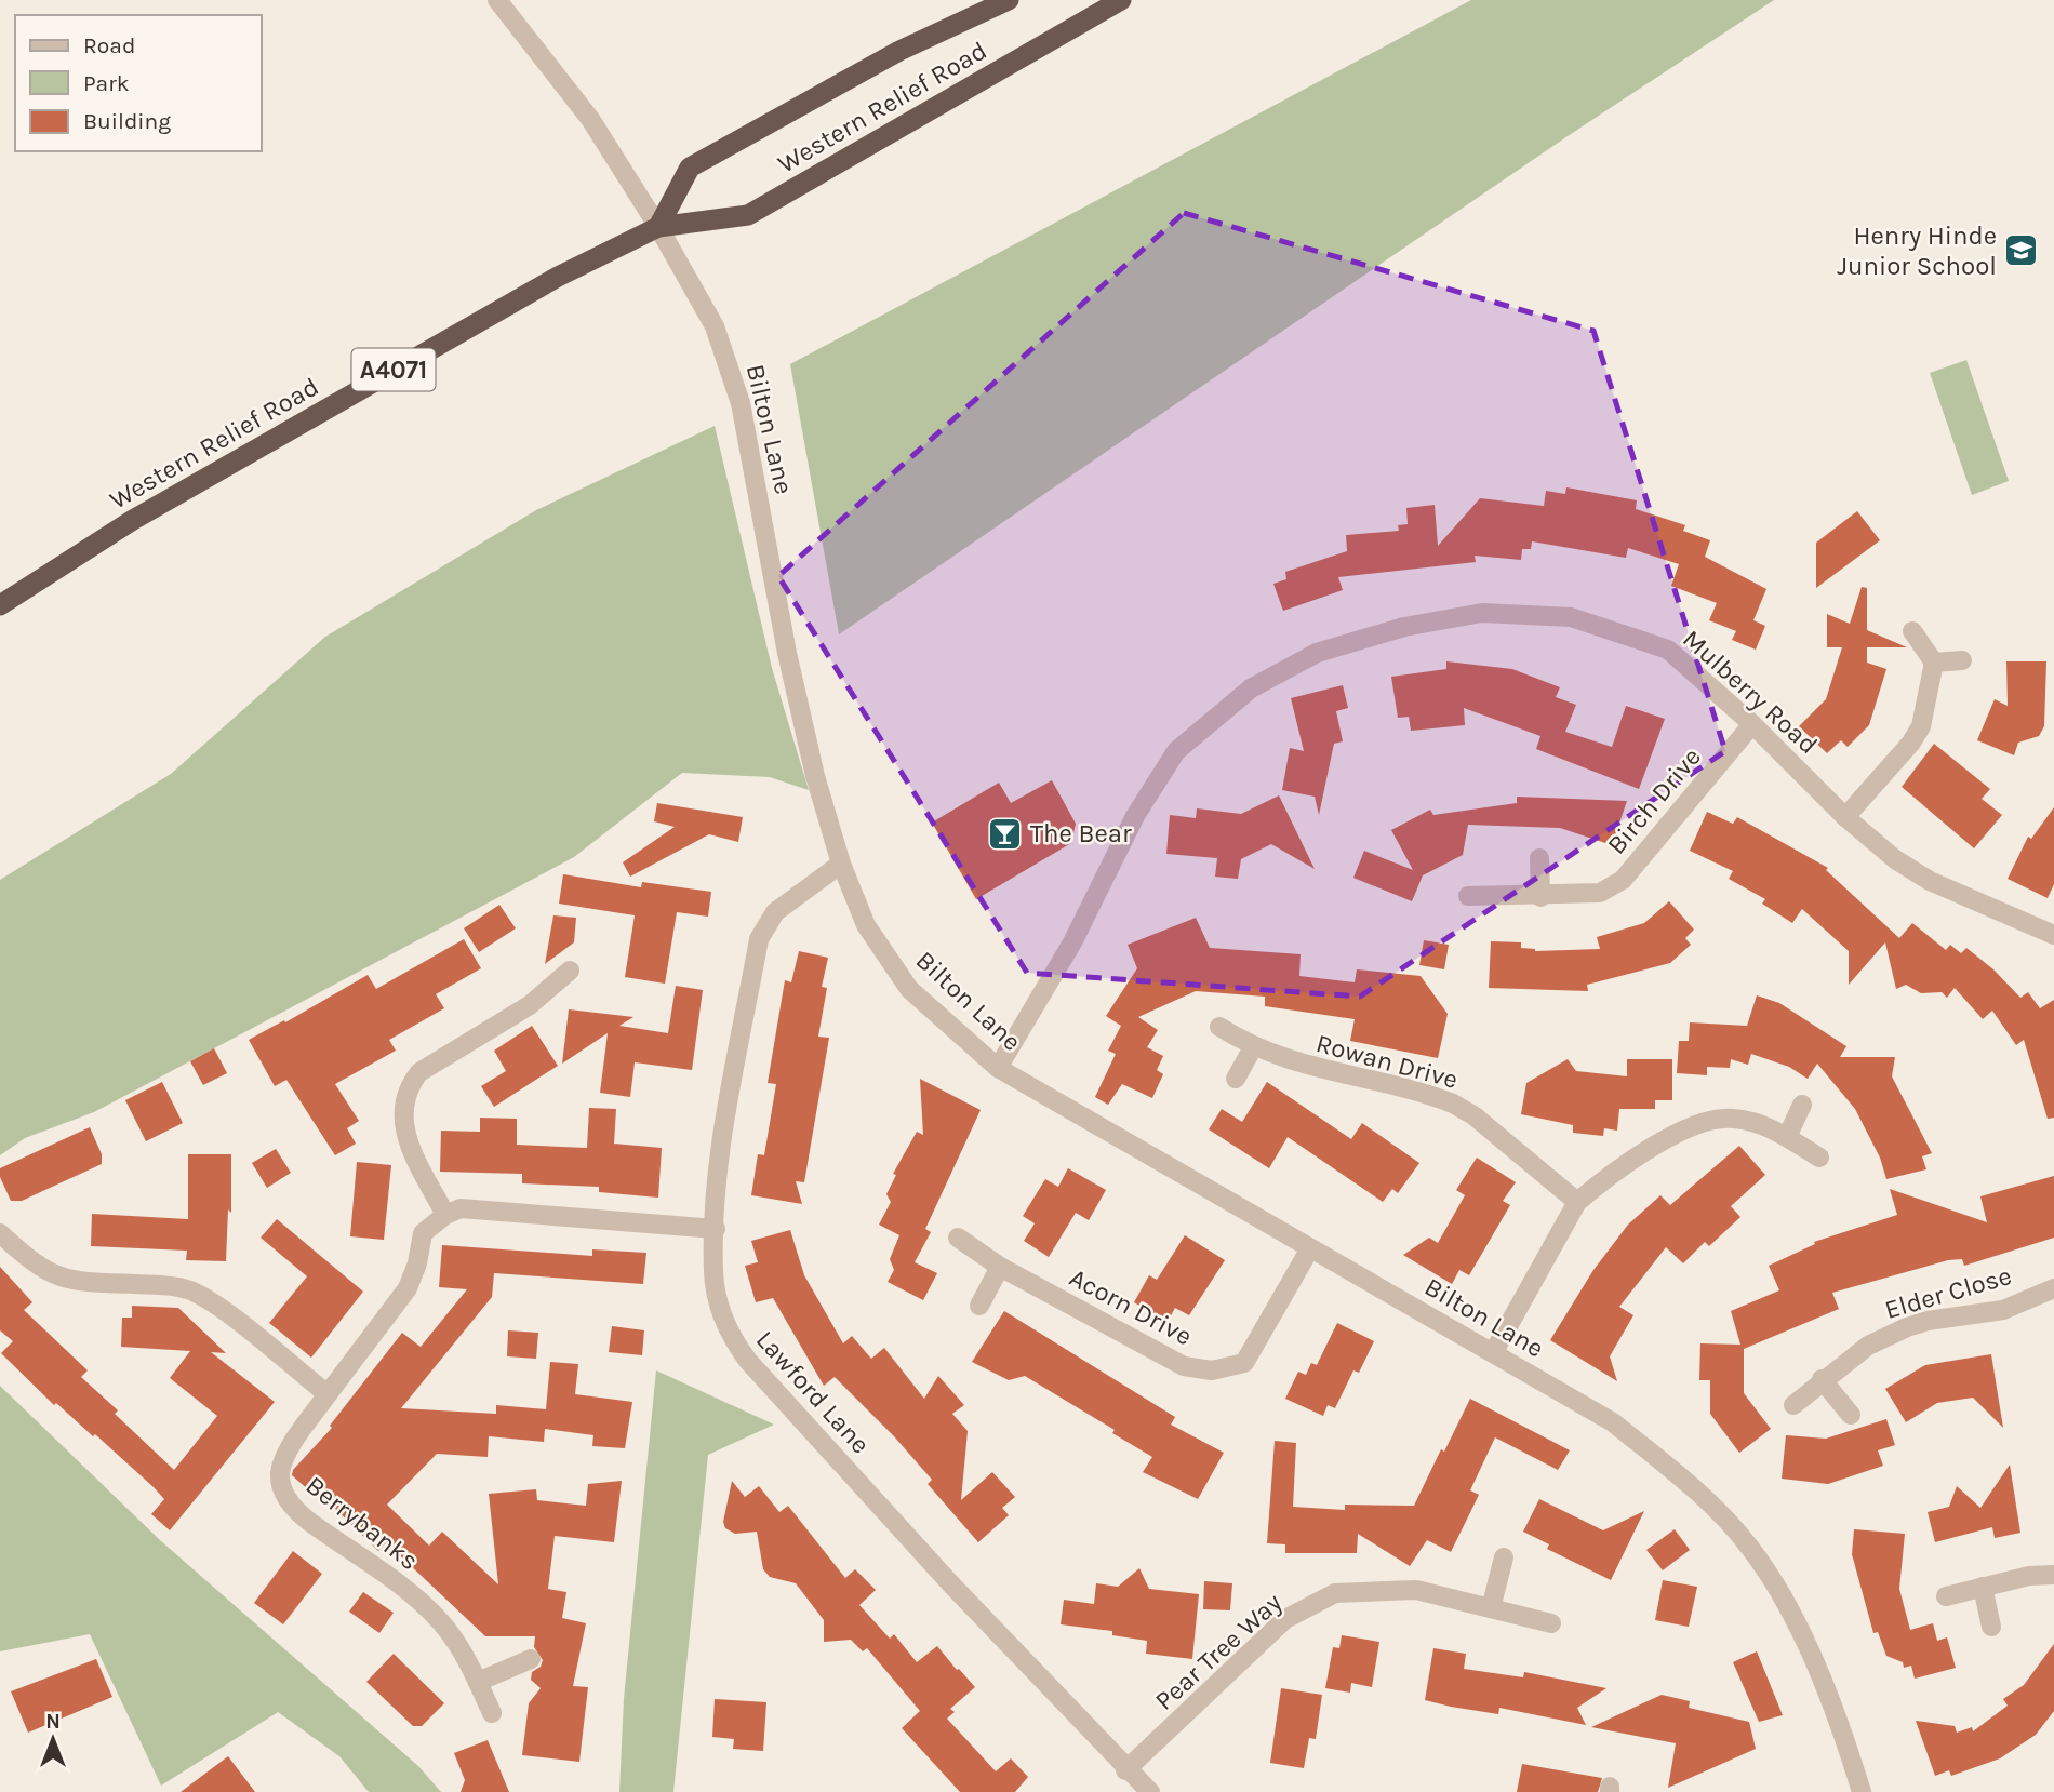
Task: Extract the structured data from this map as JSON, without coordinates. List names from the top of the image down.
{
  "streets": {
    "highway": ["Western Relief Road", "A4071"],
    "street": [
      "Bilton Lane",
      "Mulberry Road",
      "Birch Drive",
      "Rowan Drive",
      "Elder Close",
      "Acorn Drive",
      "Lawford Lane",
      "Berrybanks",
      "Pear Tree Way"
    ]
  },
  "crossings": [
    ["Western Relief Road", "Bilton Lane"],
    ["Bilton Lane", "Mulberry Road"],
    ["Bilton Lane", "Acorn Drive"],
    ["Bilton Lane", "Lawford Lane"],
    ["Mulberry Road", "Birch Drive"],
    ["Lawford Lane", "Pear Tree Way"]
  ],
  "places": {
    "school or university": ["Henry Hinde Junior School"],
    "bar": ["The Bear"]
  },
  "legend": ["Road", "Park", "Building"],
  "north": "top"
}
